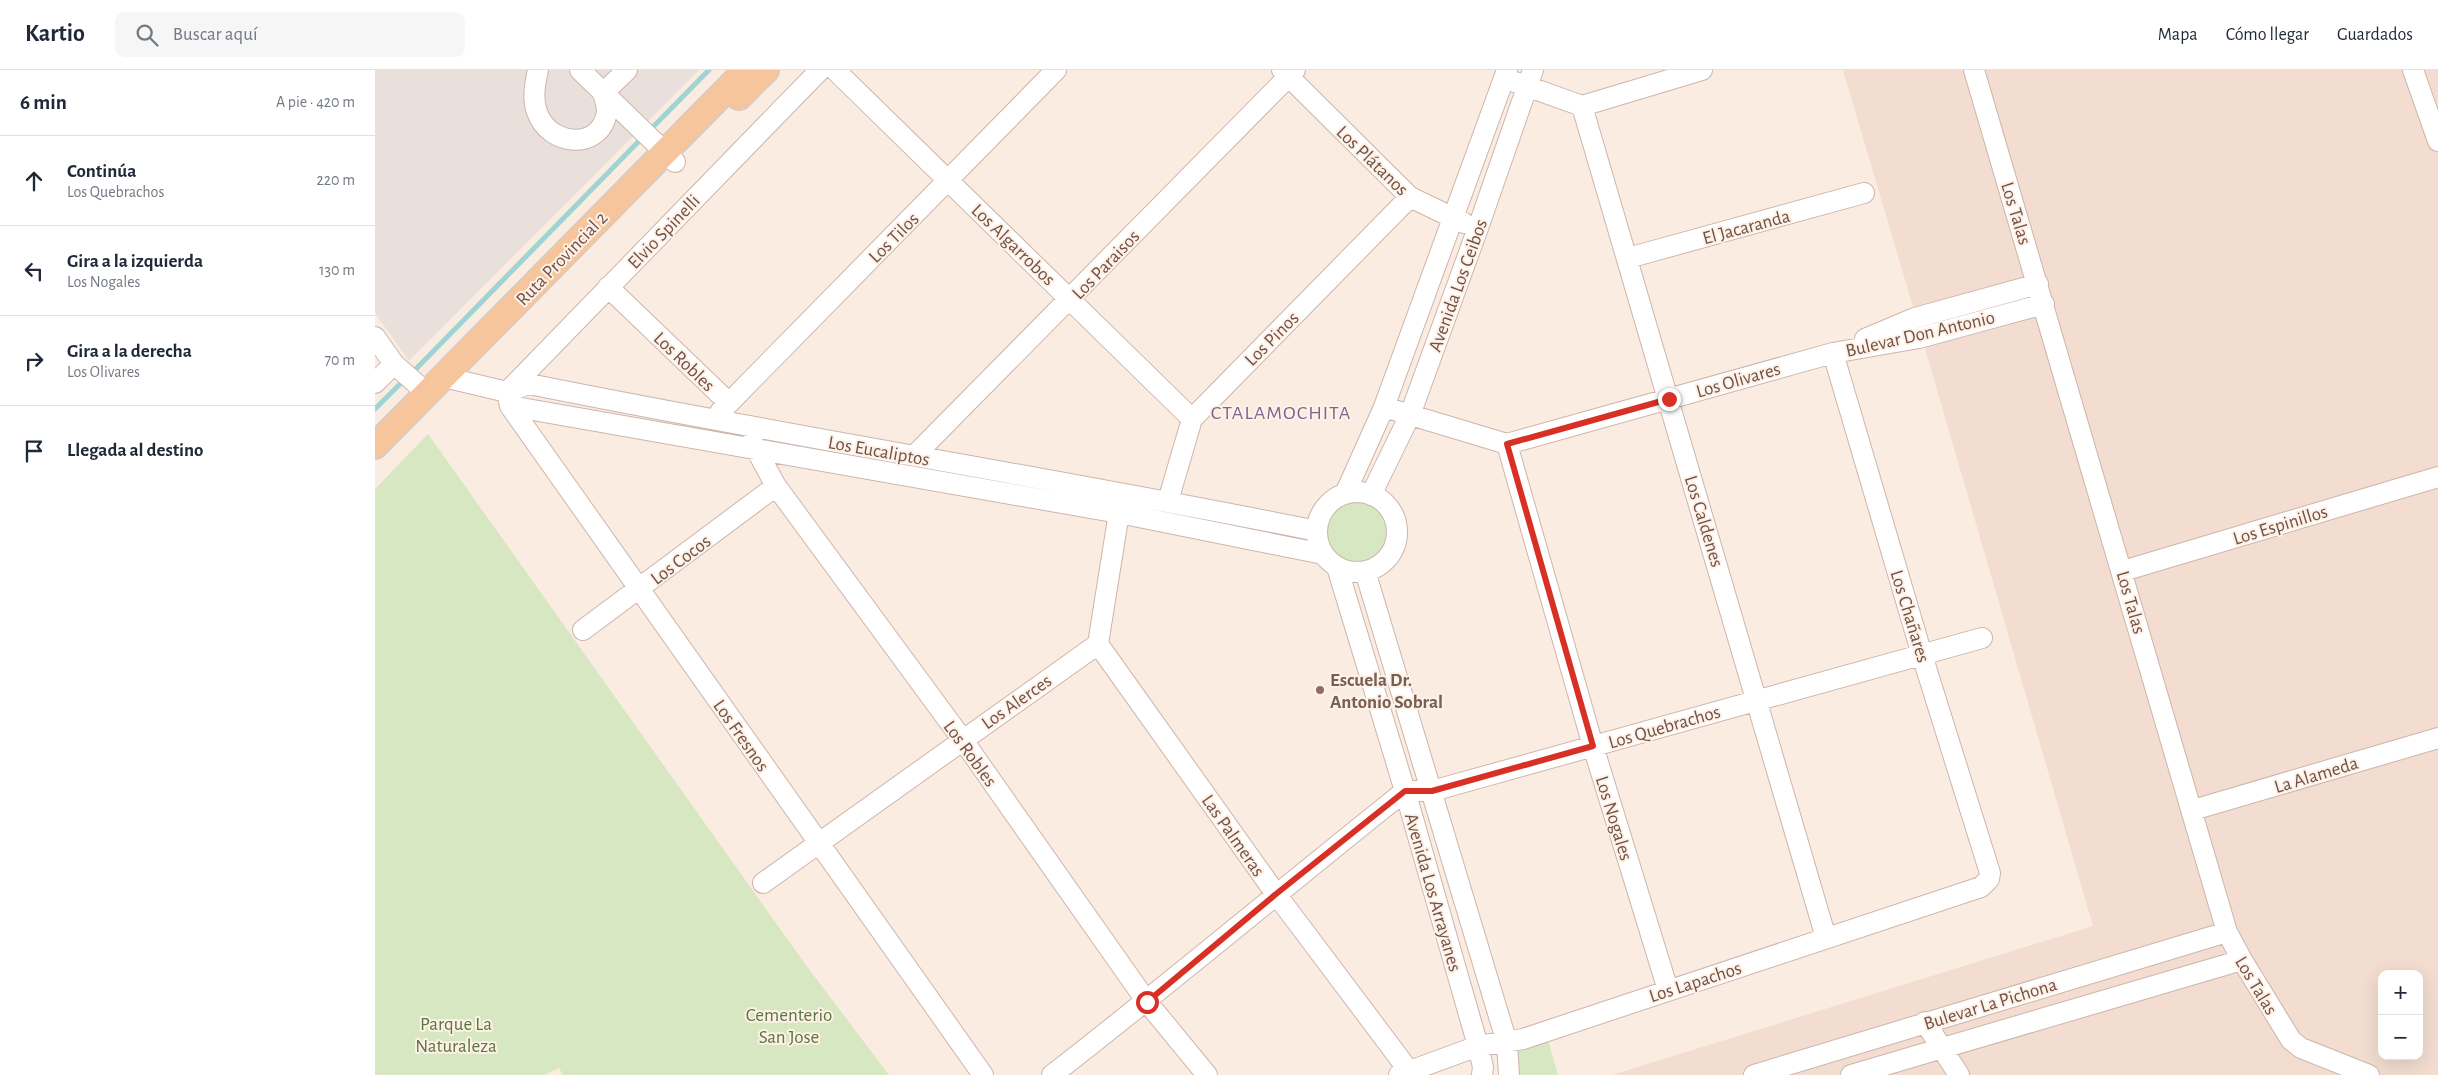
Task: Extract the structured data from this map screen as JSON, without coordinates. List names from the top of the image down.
{
  "streets": {
    "main road": ["Ruta Provincial 2"],
    "street": [
      "Los Plátanos",
      "Los Talas",
      "El Jacaranda",
      "Elvio Spinelli",
      "Los Tilos",
      "Los Algarrobos",
      "Los Paraisos",
      "Avenida Los Ceibos",
      "Bulevar Don Antonio",
      "Los Pinos",
      "Los Robles",
      "Los Olivares",
      "Los Eucaliptos",
      "Los Caldenes",
      "Los Espinillos",
      "Los Cocos",
      "Los Chañares",
      "Los Alerces",
      "Los Quebrachos",
      "Los Fresnos",
      "La Alameda",
      "Los Nogales",
      "Las Palmeras",
      "Avenida Los Arrayanes",
      "Los Lapachos",
      "Bulevar La Pichona"
    ]
  },
  "crossings": [
    ["Los Plátanos", "Los Paraisos"],
    ["Los Plátanos", "Avenida Los Ceibos"],
    ["Los Plátanos", "Los Pinos"],
    ["Los Talas", "Bulevar Don Antonio"],
    ["Los Talas", "Los Espinillos"],
    ["Los Talas", "La Alameda"],
    ["Los Talas", "Bulevar La Pichona"],
    ["El Jacaranda", "Los Caldenes"],
    ["Elvio Spinelli", "Los Robles"],
    ["Elvio Spinelli", "Los Eucaliptos"],
    ["Elvio Spinelli", "Los Fresnos"],
    ["Los Tilos", "Los Algarrobos"],
    ["Los Tilos", "Los Robles"],
    ["Los Algarrobos", "Los Paraisos"],
    ["Los Algarrobos", "Los Pinos"],
    ["Ruta Provincial 2", "Los Eucaliptos"],
    ["Los Paraisos", "Los Eucaliptos"],
    ["Avenida Los Ceibos", "Los Eucaliptos"],
    ["Avenida Los Ceibos", "Avenida Los Arrayanes"],
    ["Bulevar Don Antonio", "Los Olivares"],
    ["Bulevar Don Antonio", "Los Chañares"],
    ["Los Pinos", "Los Eucaliptos"],
    ["Los Robles", "Los Eucaliptos"],
    ["Los Robles", "Los Cocos"],
    ["Los Robles", "Los Alerces"],
    ["Los Olivares", "Los Caldenes"],
    ["Los Olivares", "Los Chañares"],
    ["Los Olivares", "Los Nogales"],
    ["Los Eucaliptos", "Los Fresnos"],
    ["Los Eucaliptos", "Avenida Los Arrayanes"],
    ["Los Caldenes", "Los Quebrachos"],
    ["Los Caldenes", "Los Lapachos"],
    ["Los Cocos", "Los Fresnos"],
    ["Los Chañares", "Los Quebrachos"],
    ["Los Chañares", "Los Lapachos"],
    ["Los Alerces", "Los Fresnos"],
    ["Los Alerces", "Las Palmeras"],
    ["Los Quebrachos", "Los Nogales"],
    ["Los Quebrachos", "Avenida Los Arrayanes"],
    ["Los Nogales", "Los Lapachos"],
    ["Las Palmeras", "Los Lapachos"],
    ["Avenida Los Arrayanes", "Los Lapachos"]
  ],
  "districts": ["CTALAMOCHITA"],
  "parks": ["Cementerio San Jose", "Parque La Naturaleza"],
  "places": ["Escuela Dr. Antonio Sobral"],
  "page": {
    "header": "Kartio",
    "search": "Buscar aquí",
    "nav": ["Mapa", "Cómo llegar", "Guardados"],
    "heading": ["6 min", "A pie · 420 m"],
    "list": [
      ["Continúa", "Los Quebrachos", "220 m"],
      ["Gira a la izquierda", "Los Nogales", "130 m"],
      ["Gira a la derecha", "Los Olivares", "70 m"],
      "Llegada al destino"
    ],
    "map_buttons": ["+", "−"]
  }
}
